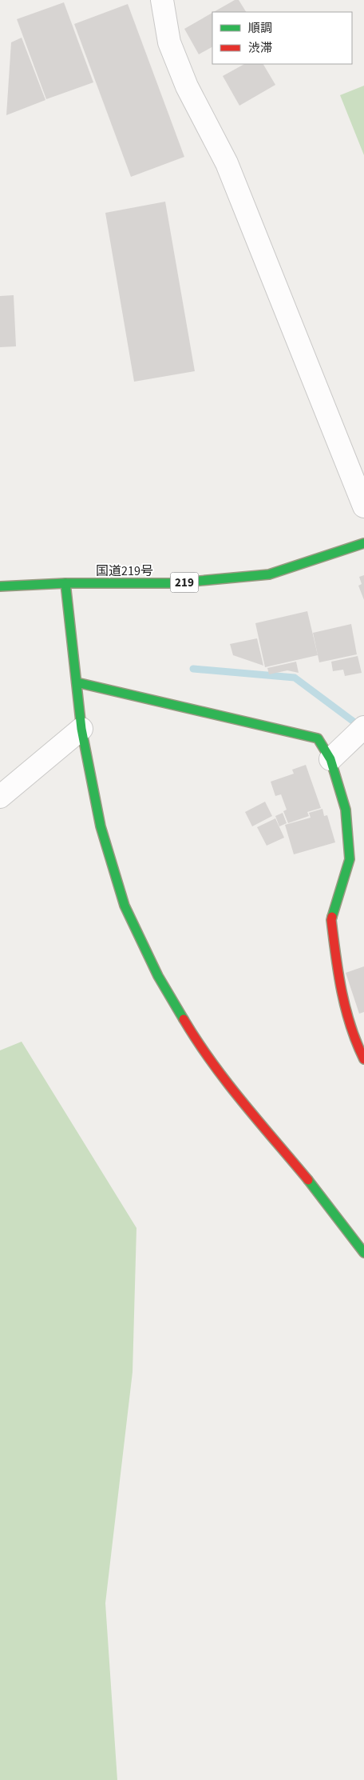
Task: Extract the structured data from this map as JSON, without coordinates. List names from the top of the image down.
{
  "streets": {
    "main road": ["国道219号", "219"]
  },
  "legend": ["順調", "渋滞"]
}
